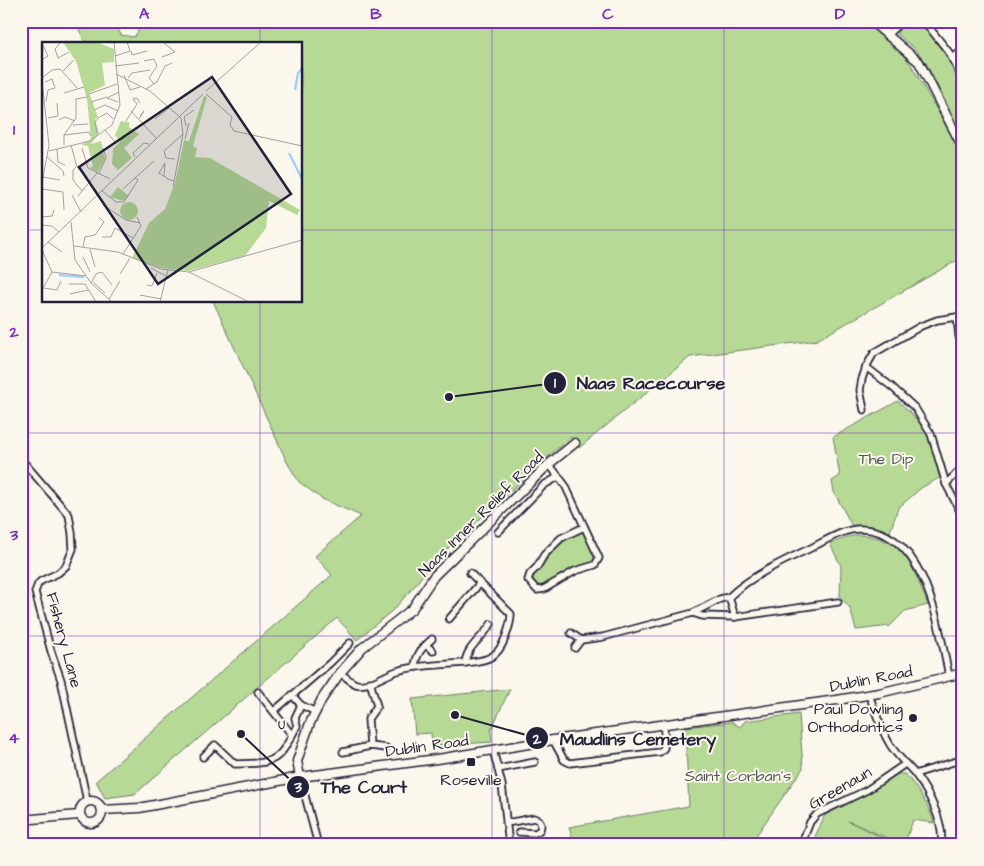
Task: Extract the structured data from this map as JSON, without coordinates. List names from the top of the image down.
{
  "streets": {
    "main road": ["Naas Inner Relief Road", "Dublin Road"],
    "street": ["Fishery Lane", "c", "Greenaun"]
  },
  "crossings": [
    ["Naas Inner Relief Road", "Dublin Road"],
    ["Fishery Lane", "Dublin Road"]
  ],
  "parks": ["The Dip", "Saint Corban's"],
  "places": {
    "other": [
      "Naas Racecourse",
      "Maudlins Cemetery",
      "Paul Dowling Orthodontics",
      "The Court"
    ],
    "transit": ["Roseville"]
  },
  "grid": {
    "columns": [
      "A",
      "B",
      "C",
      "D"
    ],
    "rows": [
      "1",
      "2",
      "3",
      "4"
    ]
  }
}
